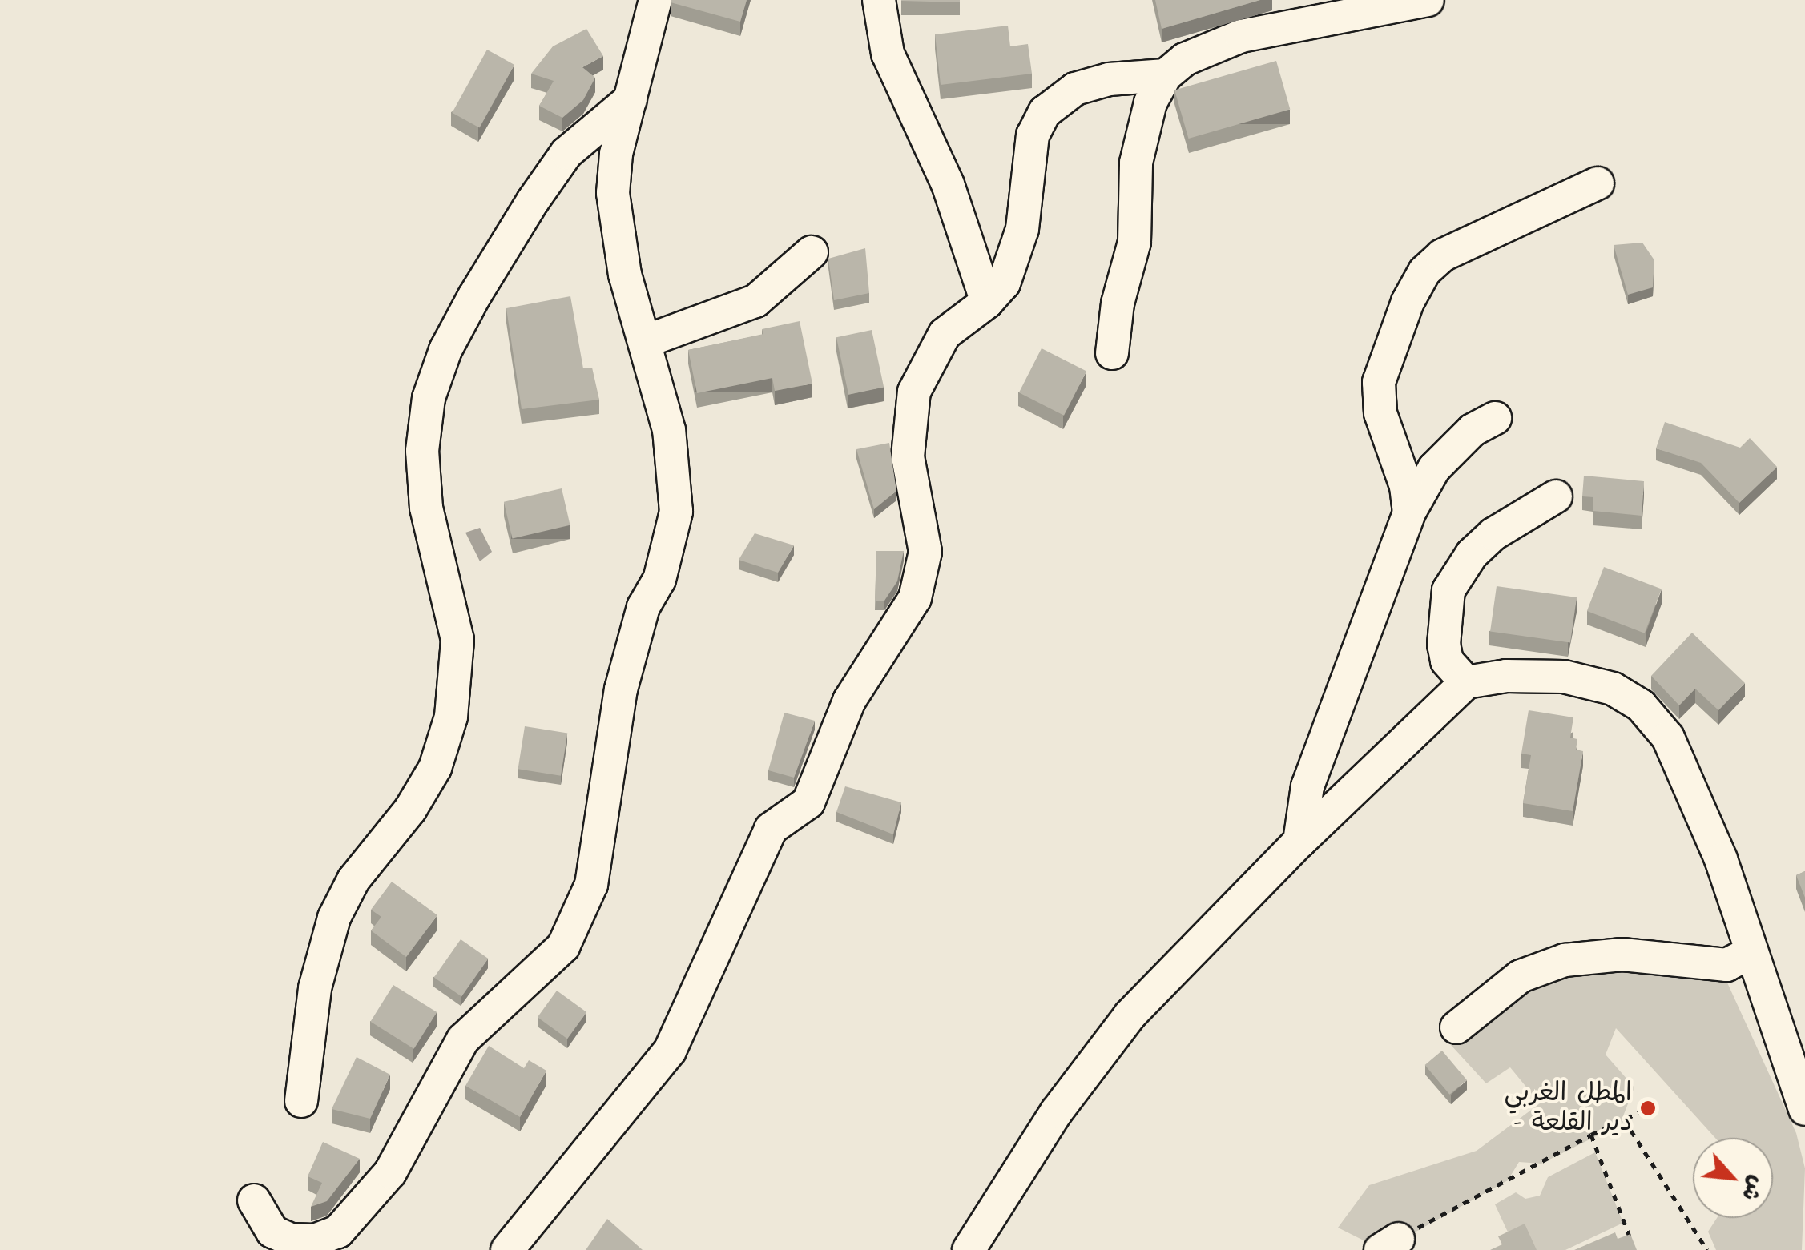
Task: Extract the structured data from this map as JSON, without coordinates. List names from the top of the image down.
{
  "places": ["المطل الغربي - دير القلعة"],
  "north": "bottom right"
}
